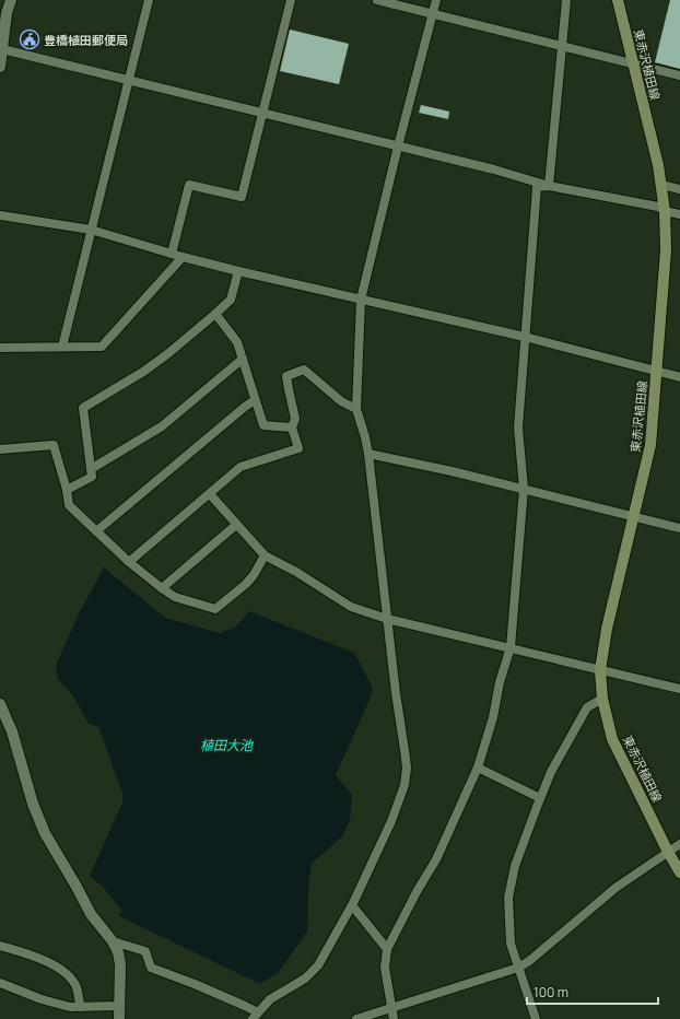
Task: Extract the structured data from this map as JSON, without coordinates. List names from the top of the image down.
{
  "streets": {
    "main road": ["東赤沢植田線"]
  },
  "water": ["植田大池"],
  "places": {
    "public building": ["豊橋植田郵便局"]
  },
  "scale_bar": "100 m"
}
